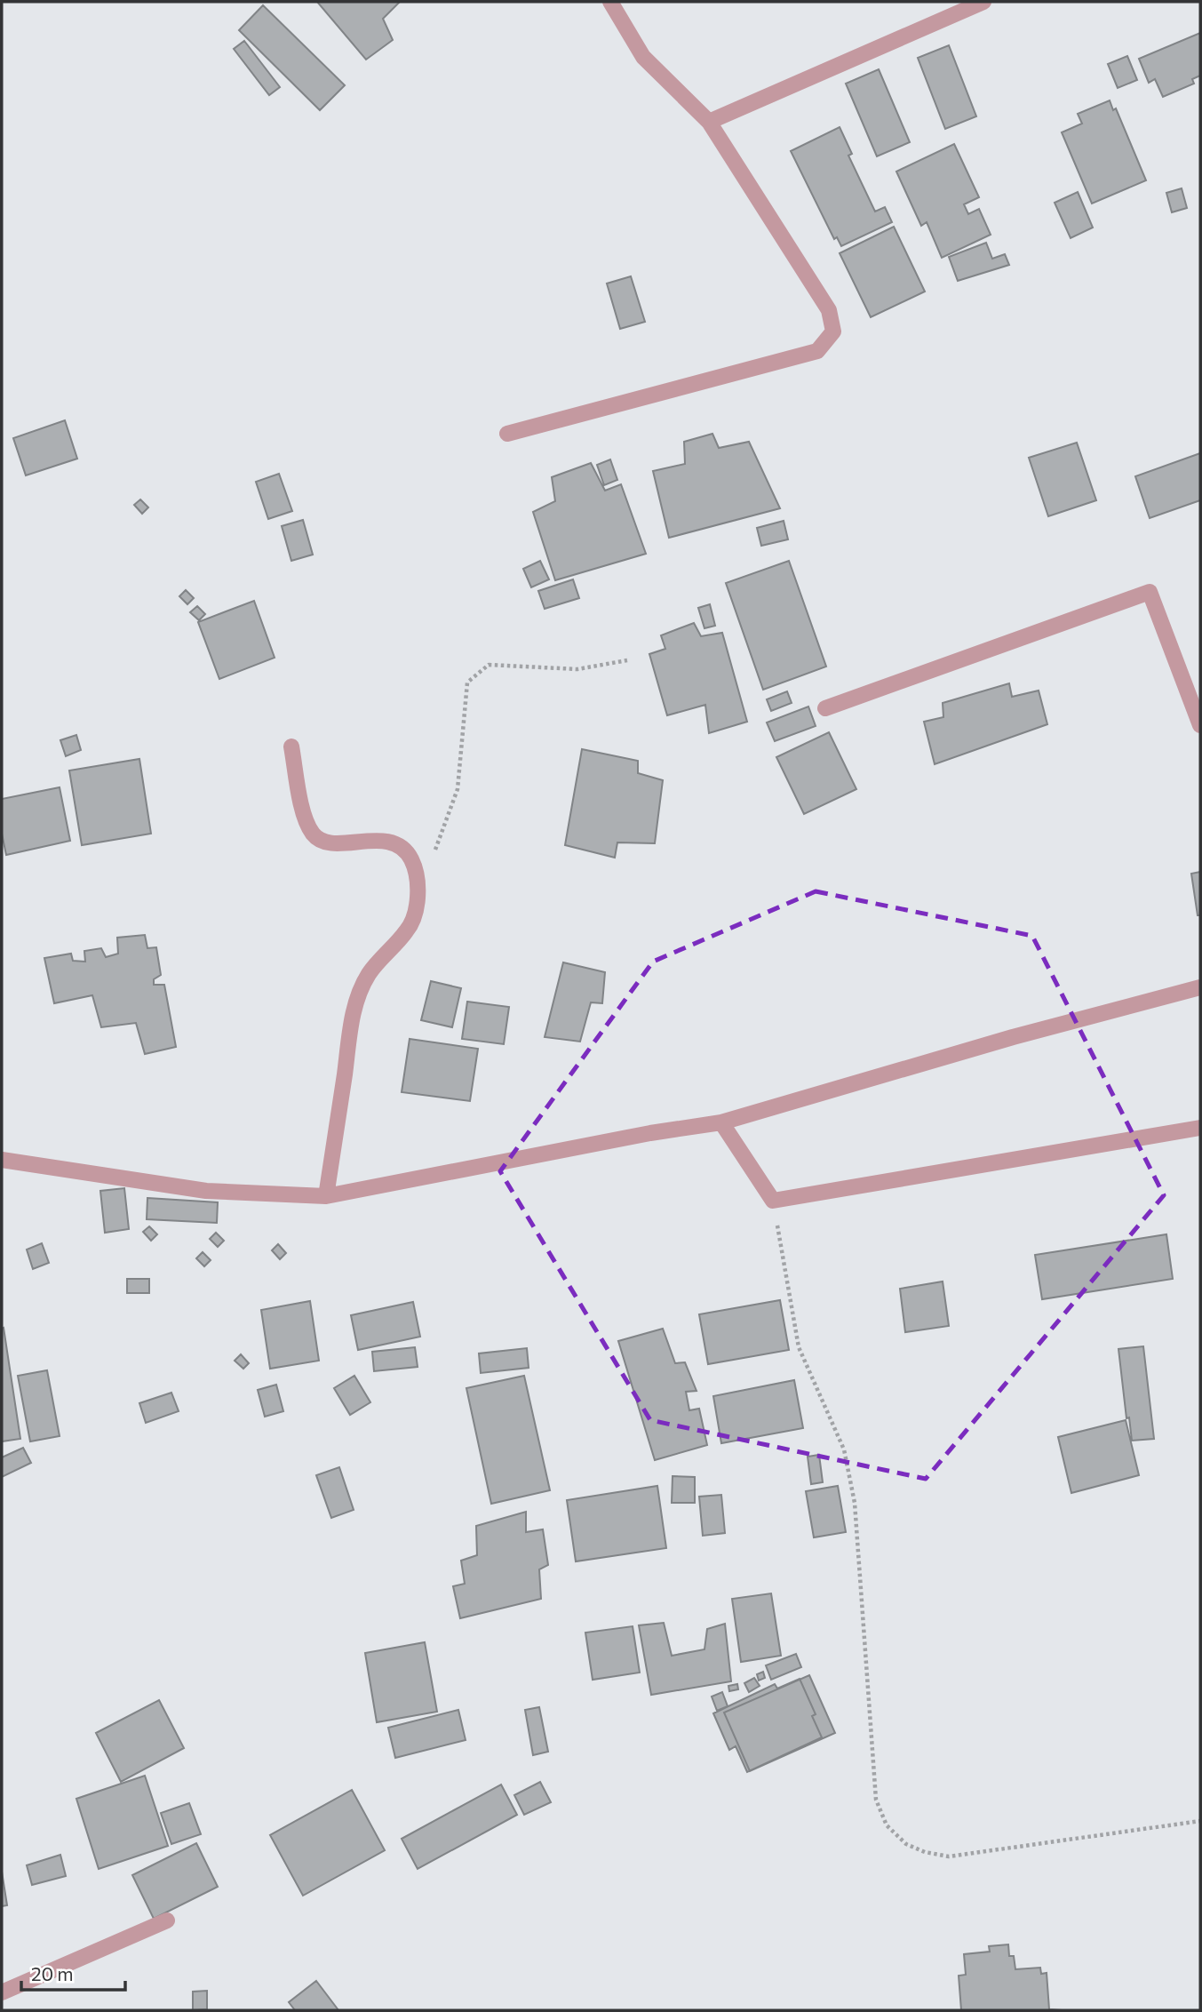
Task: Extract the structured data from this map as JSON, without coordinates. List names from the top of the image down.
{
  "scale_bar": "20 m"
}
